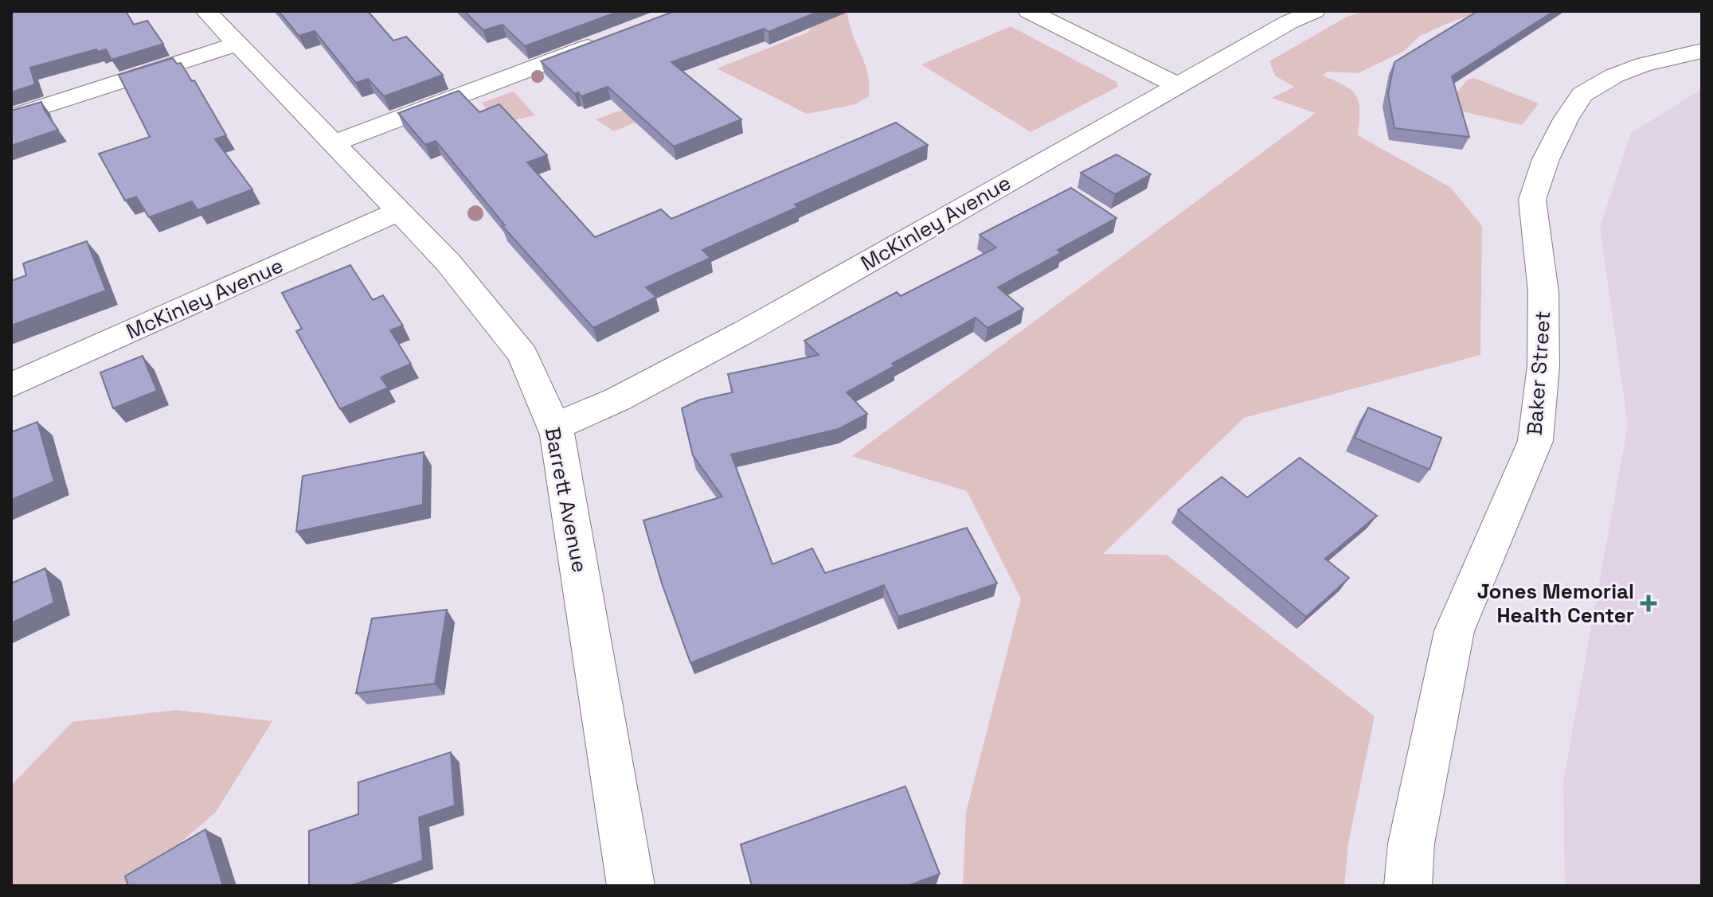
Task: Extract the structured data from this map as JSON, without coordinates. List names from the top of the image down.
{
  "streets": {
    "street": ["McKinley Avenue", "Baker Street", "Barrett Avenue"]
  },
  "crossings": [
    ["McKinley Avenue", "Barrett Avenue"]
  ],
  "places": {
    "health": ["Jones Memorial Health Center"]
  }
}
